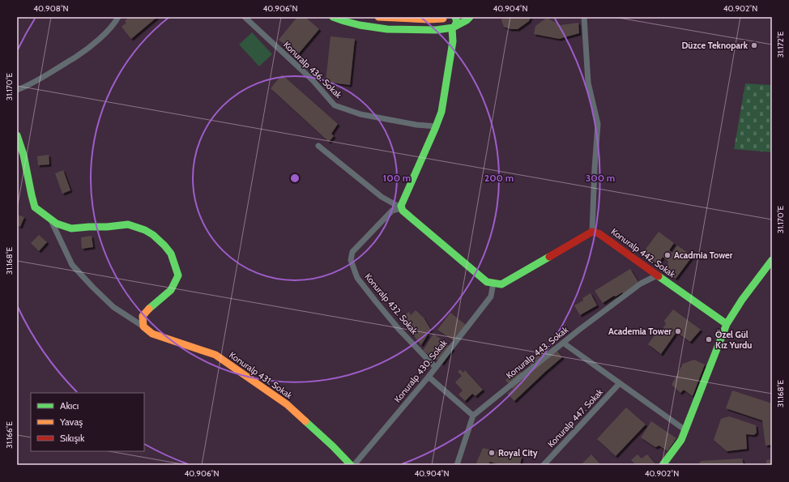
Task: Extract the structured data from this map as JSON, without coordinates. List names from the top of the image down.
{
  "streets": {
    "street": [
      "Konuralp 436. Sokak",
      "Konuralp 442. Sokak",
      "Konuralp 432. Sokak",
      "Konuralp 443. Sokak",
      "Konuralp 430. Sokak",
      "Konuralp 431. Sokak",
      "Konuralp 447. Sokak"
    ]
  },
  "crossings": [
    ["Konuralp 442. Sokak", "Konuralp 443. Sokak"],
    ["Konuralp 432. Sokak", "Konuralp 430. Sokak"]
  ],
  "places": [
    "Düzce Teknopark",
    "Acadmia Tower",
    "Academia Tower",
    "Özel Gül Kız Yurdu",
    "Royal City"
  ],
  "legend": ["Akıcı", "Yavaş", "Sıkışık"],
  "coordinates": [
    "40.908°N",
    "40.906°N",
    "40.904°N",
    "40.902°N",
    "31.172°E",
    "31.170°E",
    "31.168°E",
    "31.166°E"
  ],
  "rings": ["100 m", "200 m", "300 m"]
}
